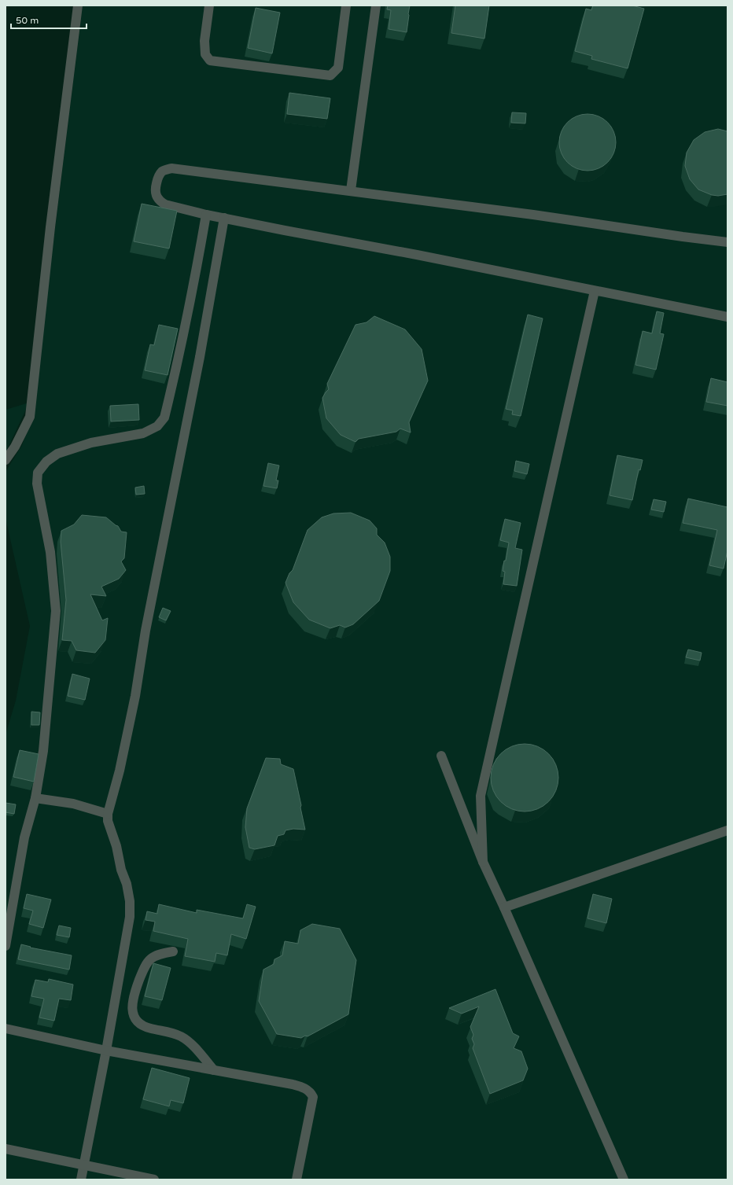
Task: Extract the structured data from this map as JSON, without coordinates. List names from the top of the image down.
{
  "scale_bar": "50 m"
}
